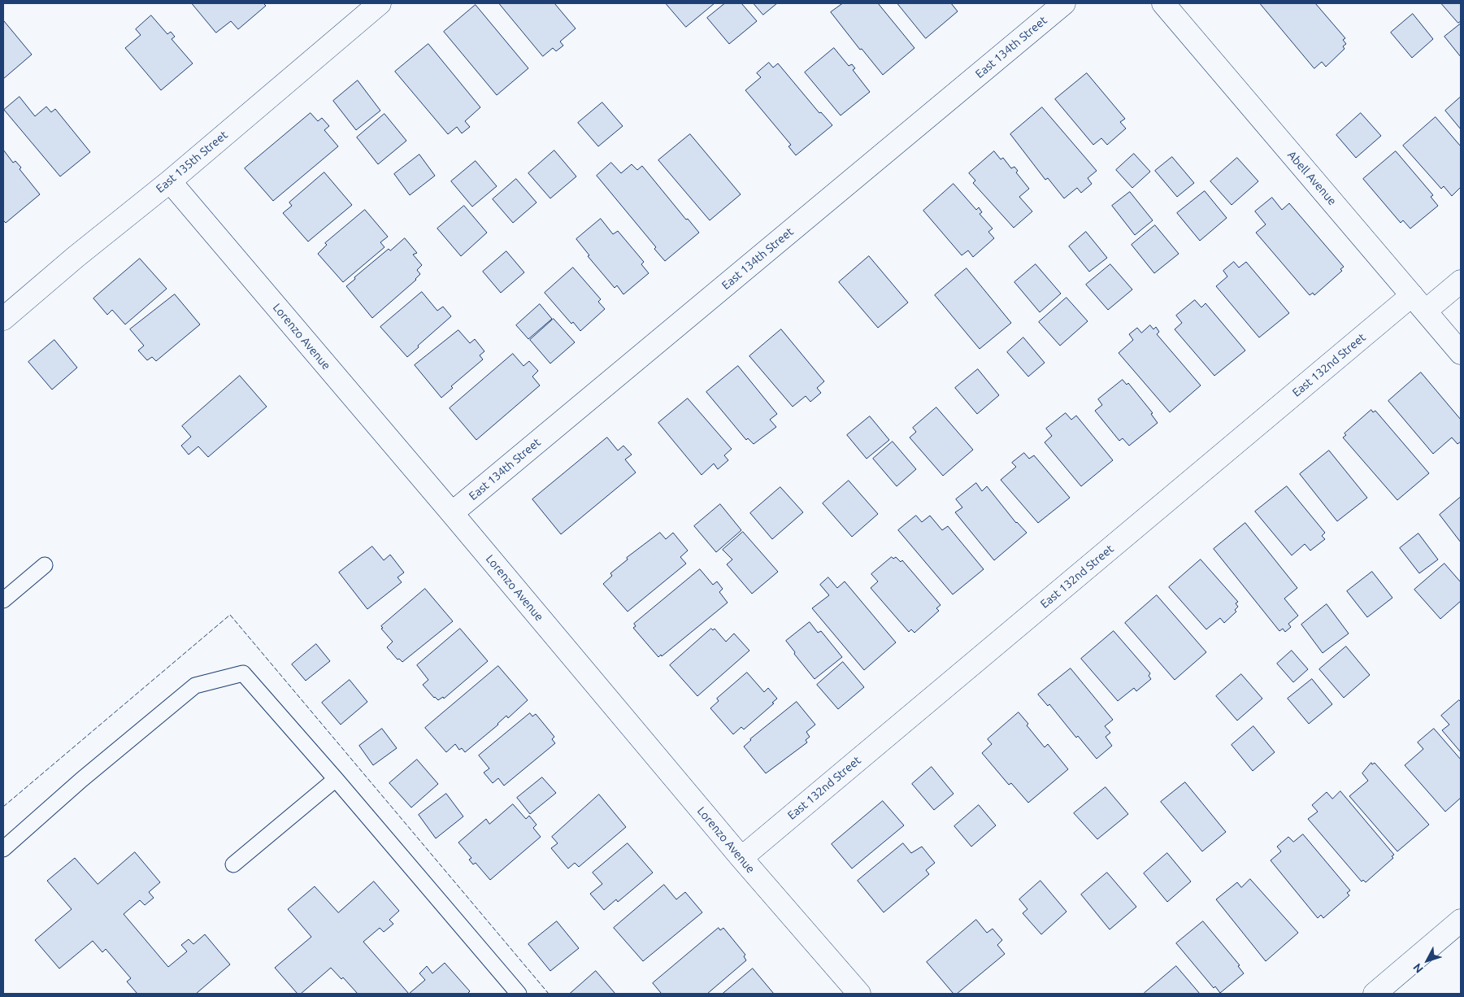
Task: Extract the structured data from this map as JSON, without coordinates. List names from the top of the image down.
{
  "streets": {
    "street": [
      "East 134th Street",
      "East 135th Street",
      "Abell Avenue",
      "Lorenzo Avenue",
      "East 132nd Street"
    ]
  },
  "crossings": [
    ["East 134th Street", "Lorenzo Avenue"],
    ["East 135th Street", "Lorenzo Avenue"],
    ["Abell Avenue", "East 132nd Street"],
    ["Lorenzo Avenue", "East 132nd Street"]
  ],
  "north": "bottom left"
}
